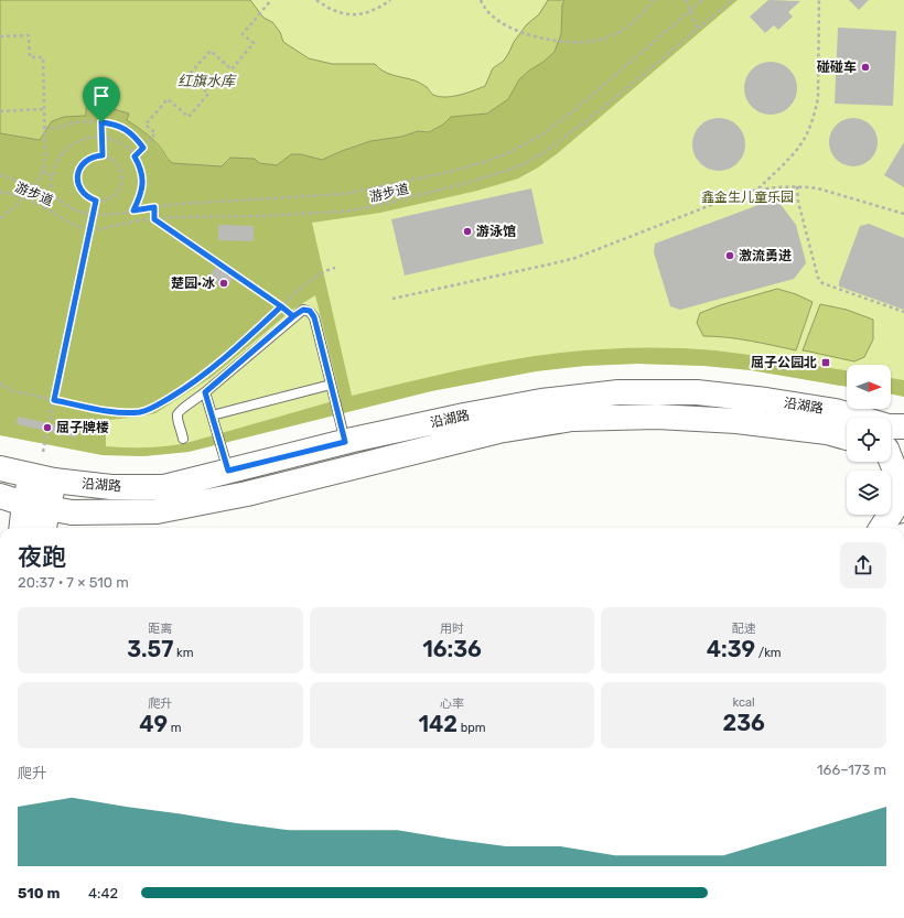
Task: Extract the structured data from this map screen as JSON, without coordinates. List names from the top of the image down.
{
  "streets": {
    "main road": ["沿湖路"],
    "path": ["游步道"]
  },
  "water": ["红旗水库"],
  "parks": ["鑫金生儿童乐园"],
  "places": {
    "other": [
      "碰碰车",
      "游泳馆",
      "激流勇进",
      "楚园·冰",
      "屈子牌楼"
    ],
    "transit": ["屈子公园北"]
  },
  "north": "right",
  "page": {
    "heading": ["夜跑", "20:37 · 7 × 510 m"],
    "stats": [
      ["距离", "3.57 km"],
      ["用时", "16:36"],
      ["配速", "4:39 /km"],
      ["爬升", "49 m"],
      ["心率", "142 bpm"],
      ["kcal", "236"]
    ],
    "chart": ["爬升", "166–173 m"],
    "list": [
      {
        "name": "510 m",
        "note": "4:42"
      }
    ]
  }
}
